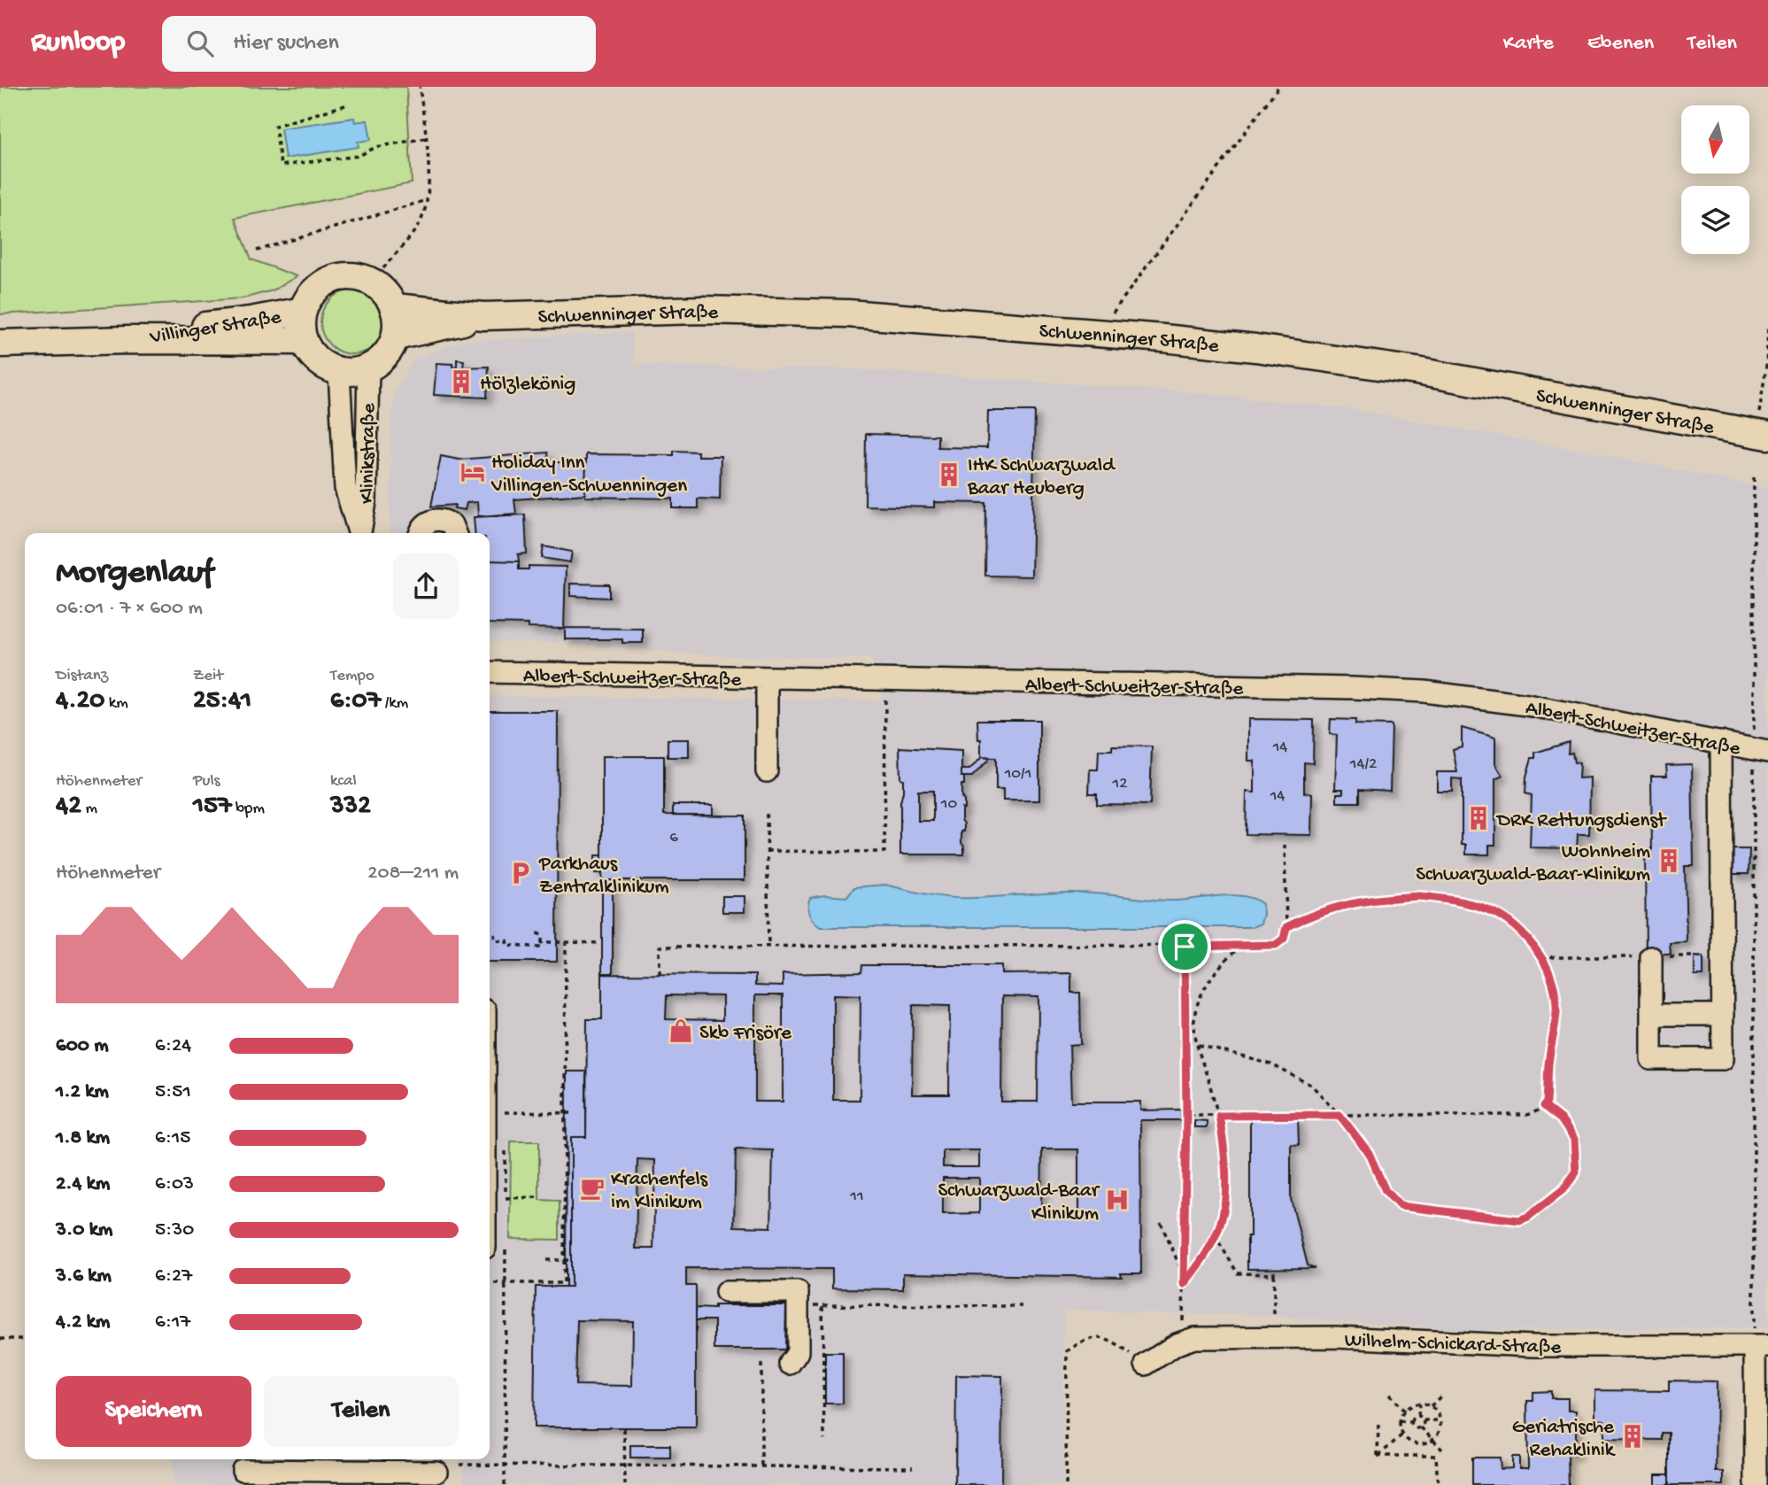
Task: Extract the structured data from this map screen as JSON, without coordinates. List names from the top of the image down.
{
  "streets": {
    "main road": ["Schwenninger Straße", "Villinger Straße"],
    "street": ["Klinikstraße", "Albert-Schweitzer-Straße", "Wilhelm-Schickard-Straße"]
  },
  "crossings": [
    ["Schwenninger Straße", "Villinger Straße"],
    ["Schwenninger Straße", "Klinikstraße"],
    ["Villinger Straße", "Klinikstraße"]
  ],
  "places": {
    "building": [
      "Hölzlekönig",
      "IHK Schwarzwald Baar Heuberg",
      "DRK Rettungsdienst",
      "Wohnheim Schwarzwald-Baar-Klinikum",
      "Geriatrische Rehaklinik"
    ],
    "hotel": ["Holiday Inn Villingen-Schwenningen"],
    "parking": ["Parkhaus Zentralklinikum"],
    "shop": ["Skb Frisöre"],
    "cafe": ["Krachenfels im Klinikum"],
    "hospital": ["Schwarzwald-Baar Klinikum"]
  },
  "house_numbers": [
    "14",
    "14/2",
    "10/1",
    "12",
    "14",
    "10",
    "6",
    "11"
  ],
  "north": "bottom",
  "page": {
    "header": "Runloop",
    "search": "Hier suchen",
    "nav": ["Karte", "Ebenen", "Teilen"],
    "heading": ["Morgenlauf", "06:01 · 7 × 600 m"],
    "stats": [
      ["Distanz", "4.20 km"],
      ["Zeit", "25:41"],
      ["Tempo", "6:07 /km"],
      ["Höhenmeter", "42 m"],
      ["Puls", "157 bpm"],
      ["kcal", "332"]
    ],
    "chart": ["Höhenmeter", "208–211 m"],
    "list": [
      {
        "name": "600 m",
        "note": "6:24"
      },
      {
        "name": "1.2 km",
        "note": "5:51"
      },
      {
        "name": "1.8 km",
        "note": "6:15"
      },
      {
        "name": "2.4 km",
        "note": "6:03"
      },
      {
        "name": "3.0 km",
        "note": "5:30"
      },
      {
        "name": "3.6 km",
        "note": "6:27"
      },
      {
        "name": "4.2 km",
        "note": "6:17"
      }
    ],
    "buttons": ["Speichern", "Teilen"]
  }
}
